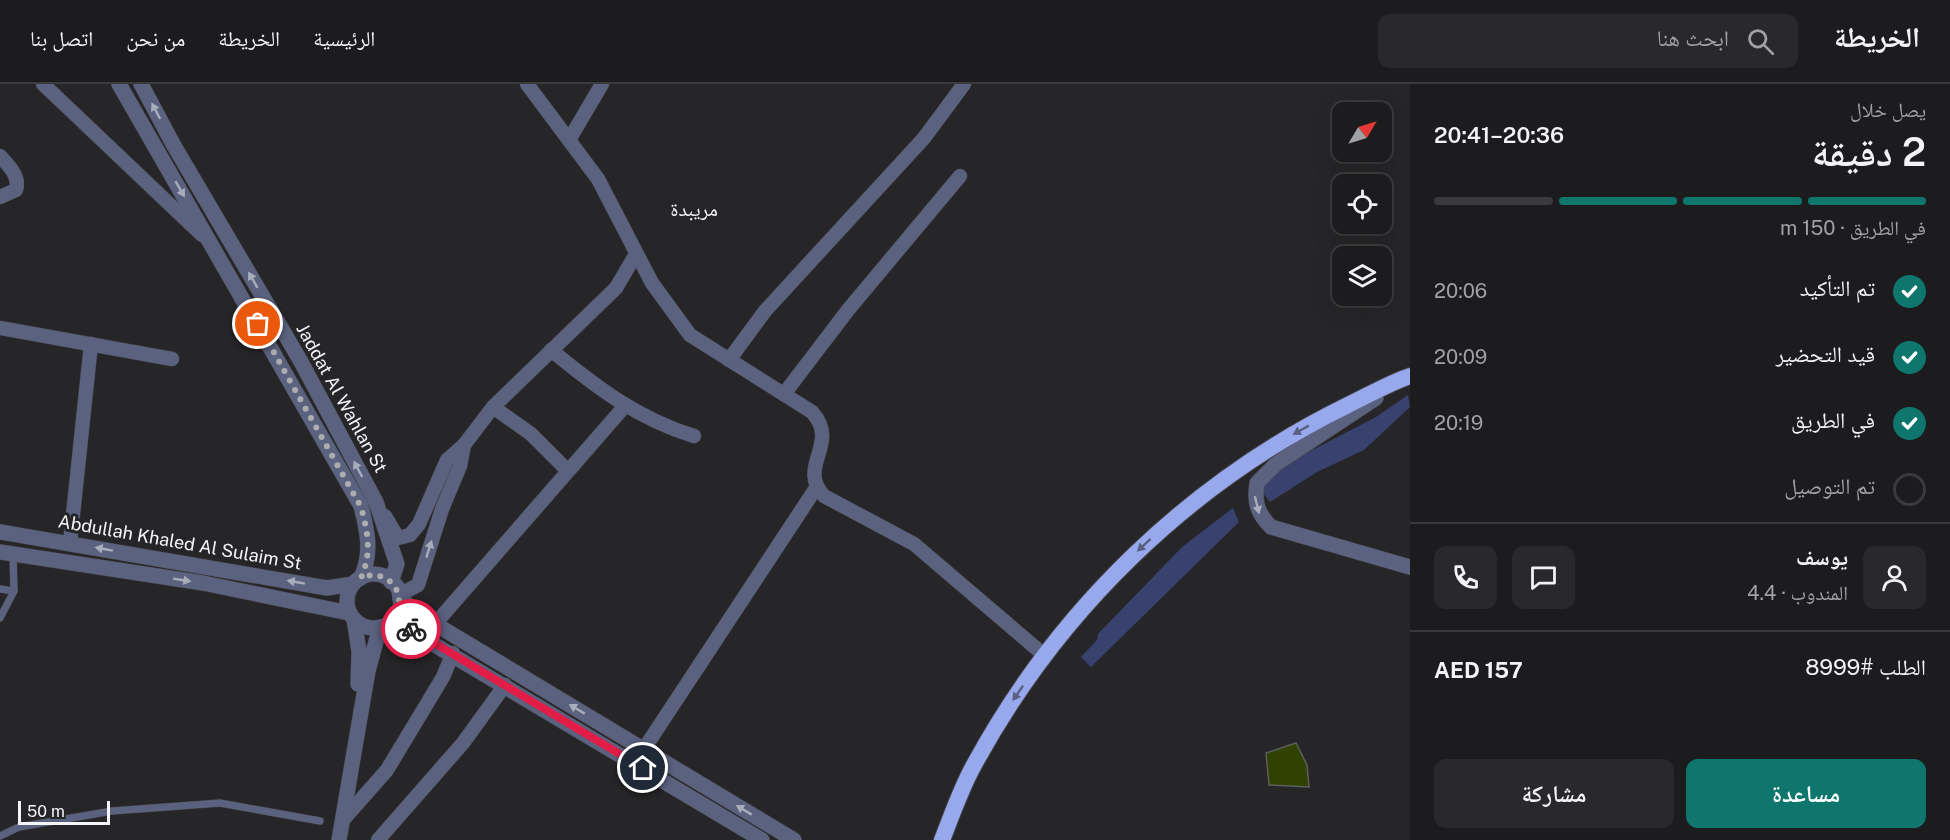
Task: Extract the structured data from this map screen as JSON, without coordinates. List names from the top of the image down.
{
  "streets": {
    "street": ["Jaddat Al Wahlan St", "Abdullah Khaled Al Sulaim St"]
  },
  "crossings": [
    ["Jaddat Al Wahlan St", "Abdullah Khaled Al Sulaim St"]
  ],
  "districts": ["مريبدة"],
  "scale_bar": "50 m",
  "north": "top right",
  "page": {
    "header": "الخريطة",
    "search": "ابحث هنا",
    "nav": [
      "الرئيسية",
      "الخريطة",
      "من نحن",
      "اتصل بنا"
    ],
    "heading": ["2 دقيقة", "يصل خلال", "20:36–20:41"],
    "panel": [
      "يوسف",
      "المندوب · 4.4",
      "الطلب #8999",
      "AED 157"
    ],
    "bar": "في الطريق · 150 m",
    "list": [
      ["تم التأكيد", "20:06"],
      ["قيد التحضير", "20:09"],
      ["في الطريق", "20:19"],
      "تم التوصيل"
    ],
    "buttons": ["مساعدة", "مشاركة"],
    "scale": "50 m"
  }
}
